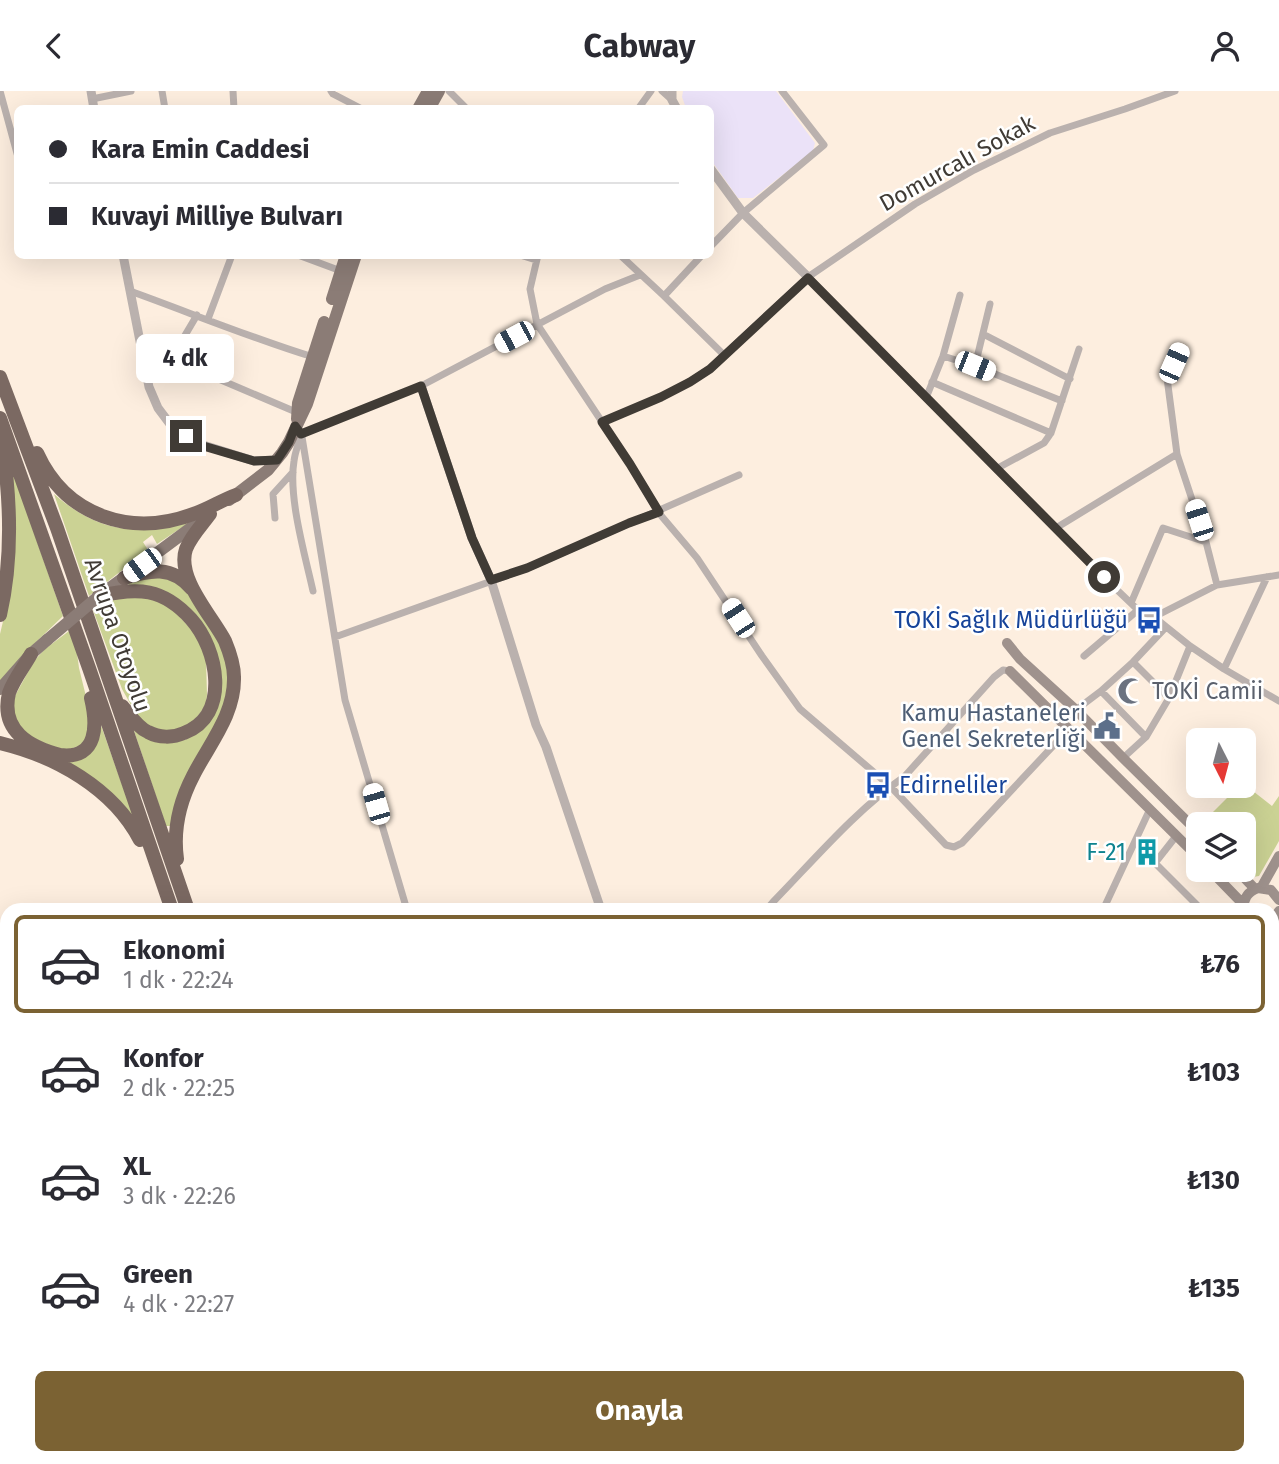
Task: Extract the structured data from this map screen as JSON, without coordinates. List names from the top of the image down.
{
  "streets": {
    "highway": ["Avrupa Otoyolu"],
    "street": ["Domurcalı Sokak"]
  },
  "places": {
    "bus stop": ["TOKİ Sağlık Müdürlüğü", "Edirneliler"],
    "mosque": ["TOKİ Camii"],
    "public building": ["Kamu Hastaneleri Genel Sekreterliği"],
    "building": ["F-21"]
  },
  "north": "bottom",
  "page": {
    "header": "Cabway",
    "banner": ["Kara Emin Caddesi", "Kuvayi Milliye Bulvarı"],
    "bubble": "4 dk",
    "list": [
      {
        "name": "Ekonomi",
        "note": "1 dk · 22:24",
        "value": "₺76"
      },
      {
        "name": "Konfor",
        "note": "2 dk · 22:25",
        "value": "₺103"
      },
      {
        "name": "XL",
        "note": "3 dk · 22:26",
        "value": "₺130"
      },
      {
        "name": "Green",
        "note": "4 dk · 22:27",
        "value": "₺135"
      }
    ],
    "buttons": "Onayla"
  }
}
